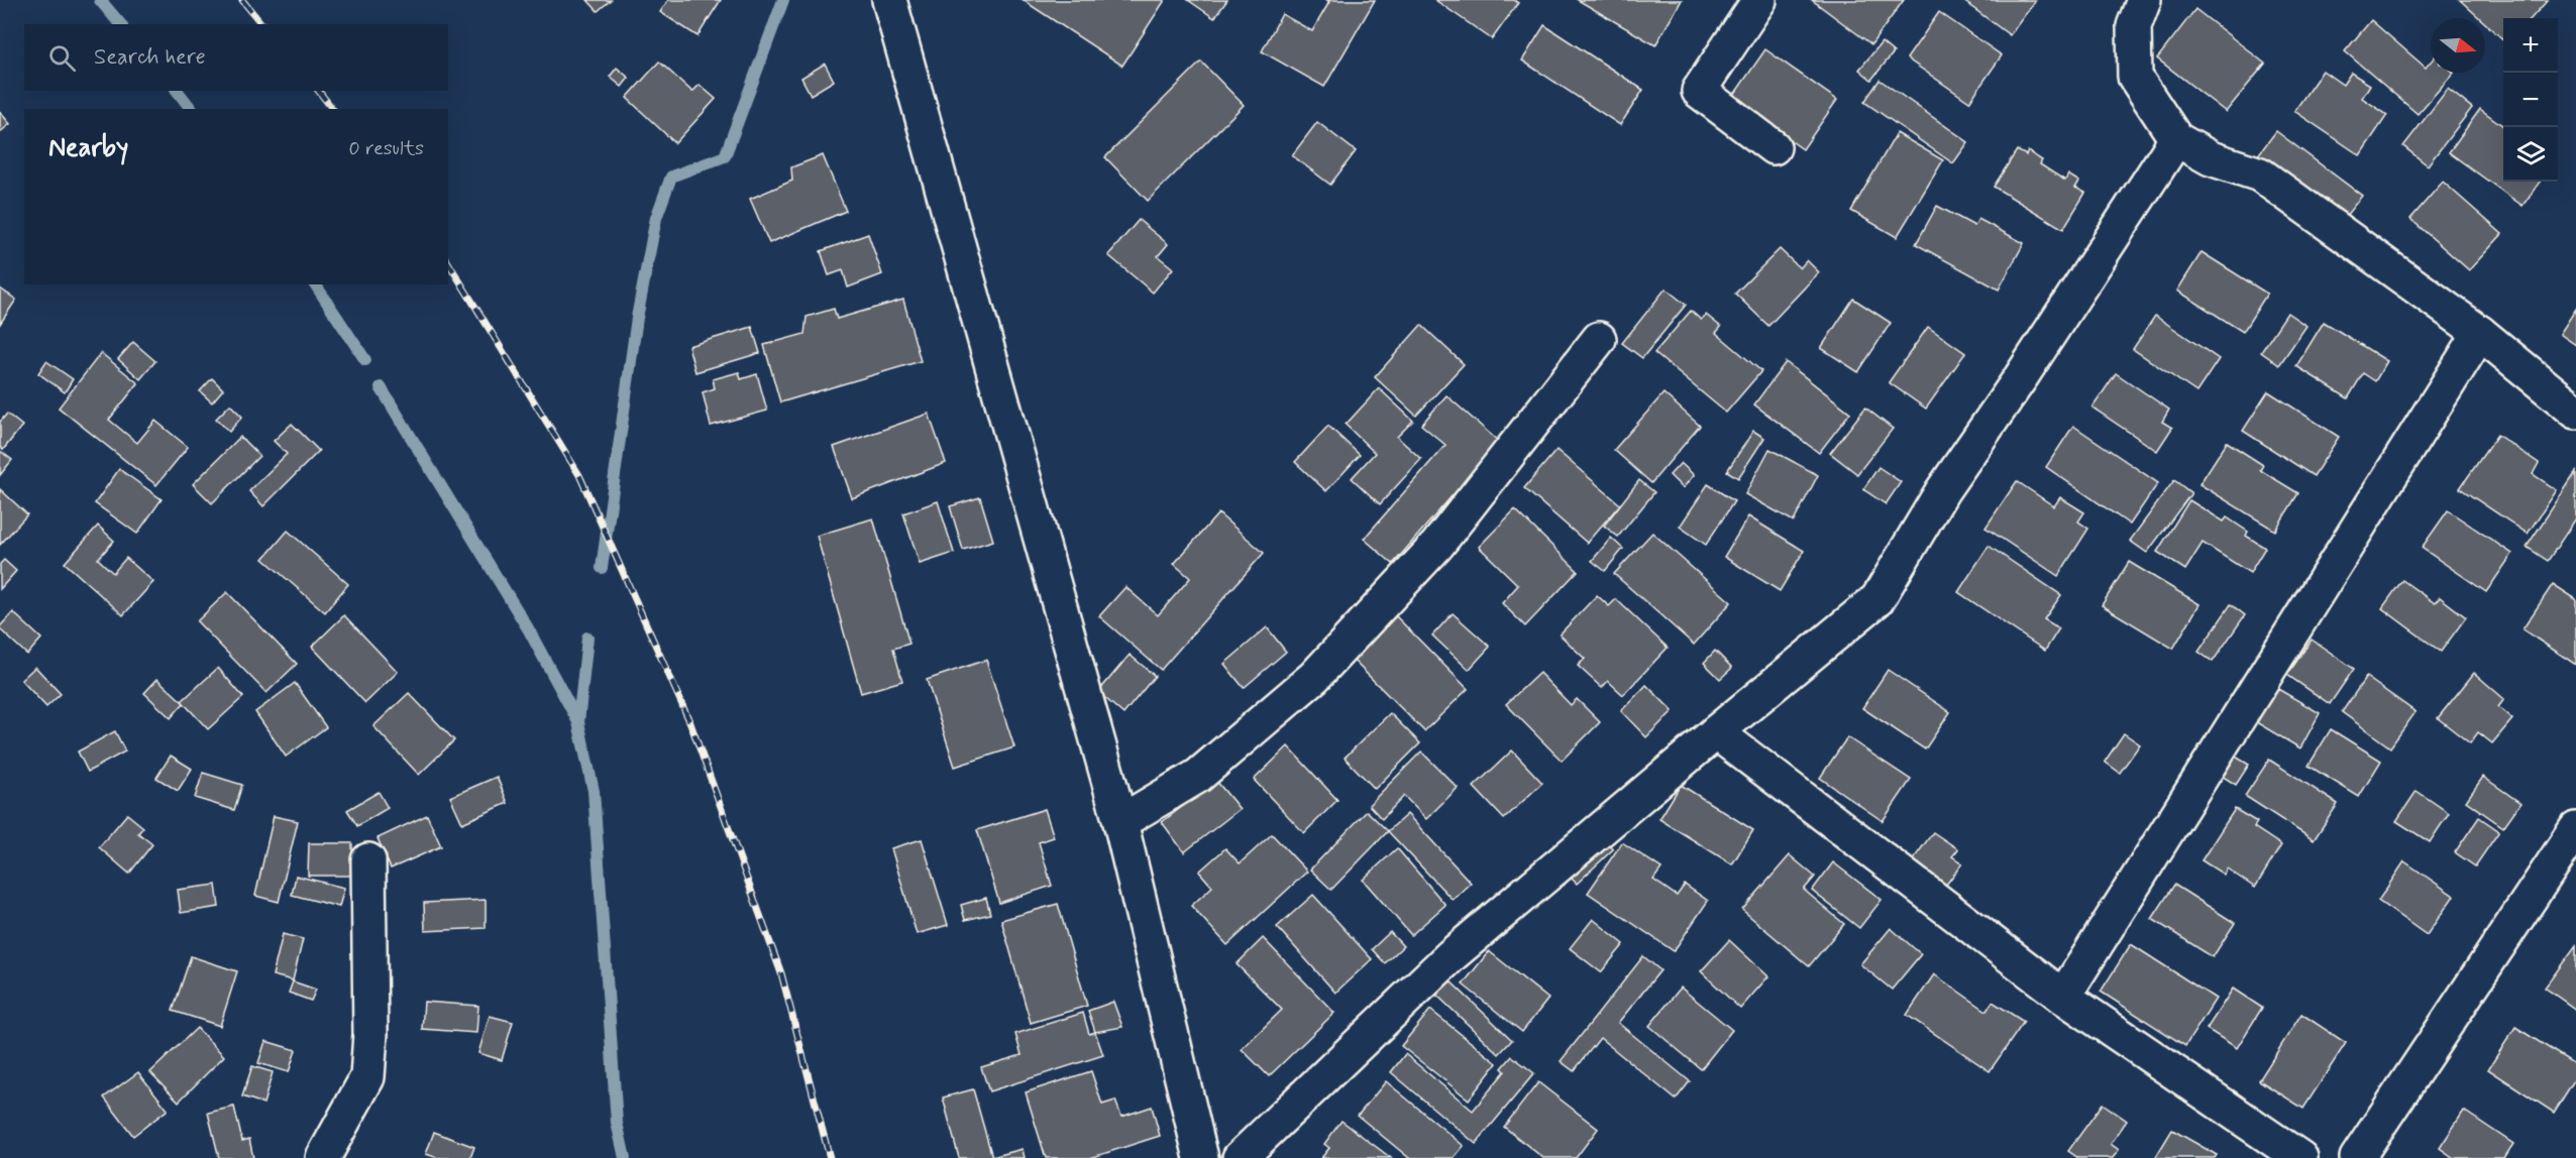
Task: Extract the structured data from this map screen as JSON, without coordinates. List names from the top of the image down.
{
  "north": "right",
  "page": {
    "map_buttons": ["+", "−"],
    "search": "Search here",
    "heading": ["Nearby", "0 results"]
  }
}
